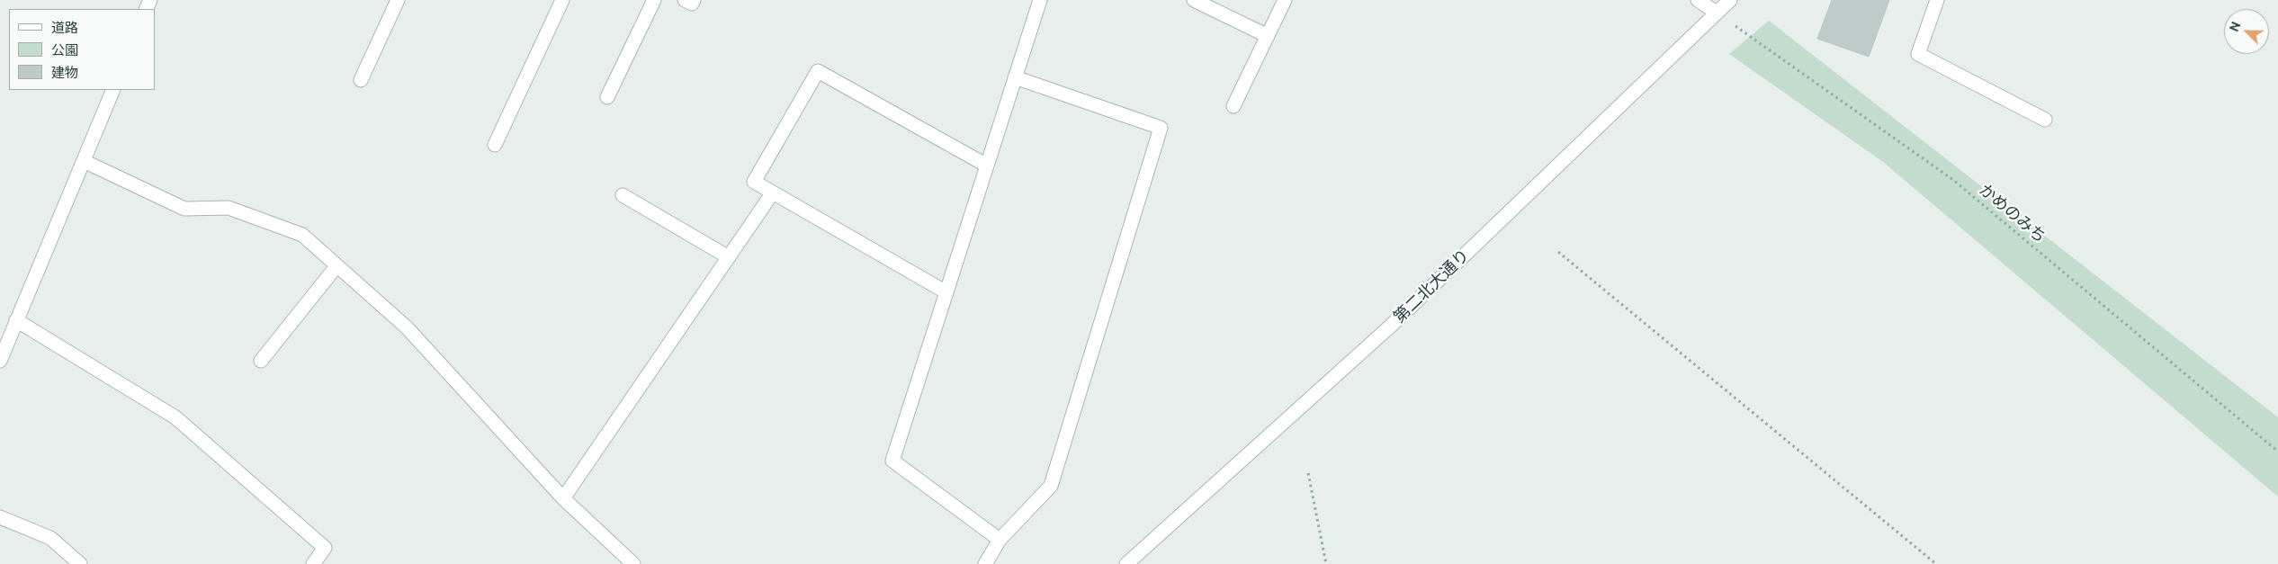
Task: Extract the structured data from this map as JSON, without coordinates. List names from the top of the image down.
{
  "streets": {
    "street": ["第二北大通り"],
    "path": ["かめのみち"]
  },
  "crossings": [
    ["かめのみち", "第二北大通り"]
  ],
  "legend": ["道路", "公園", "建物"],
  "north": "top left"
}
